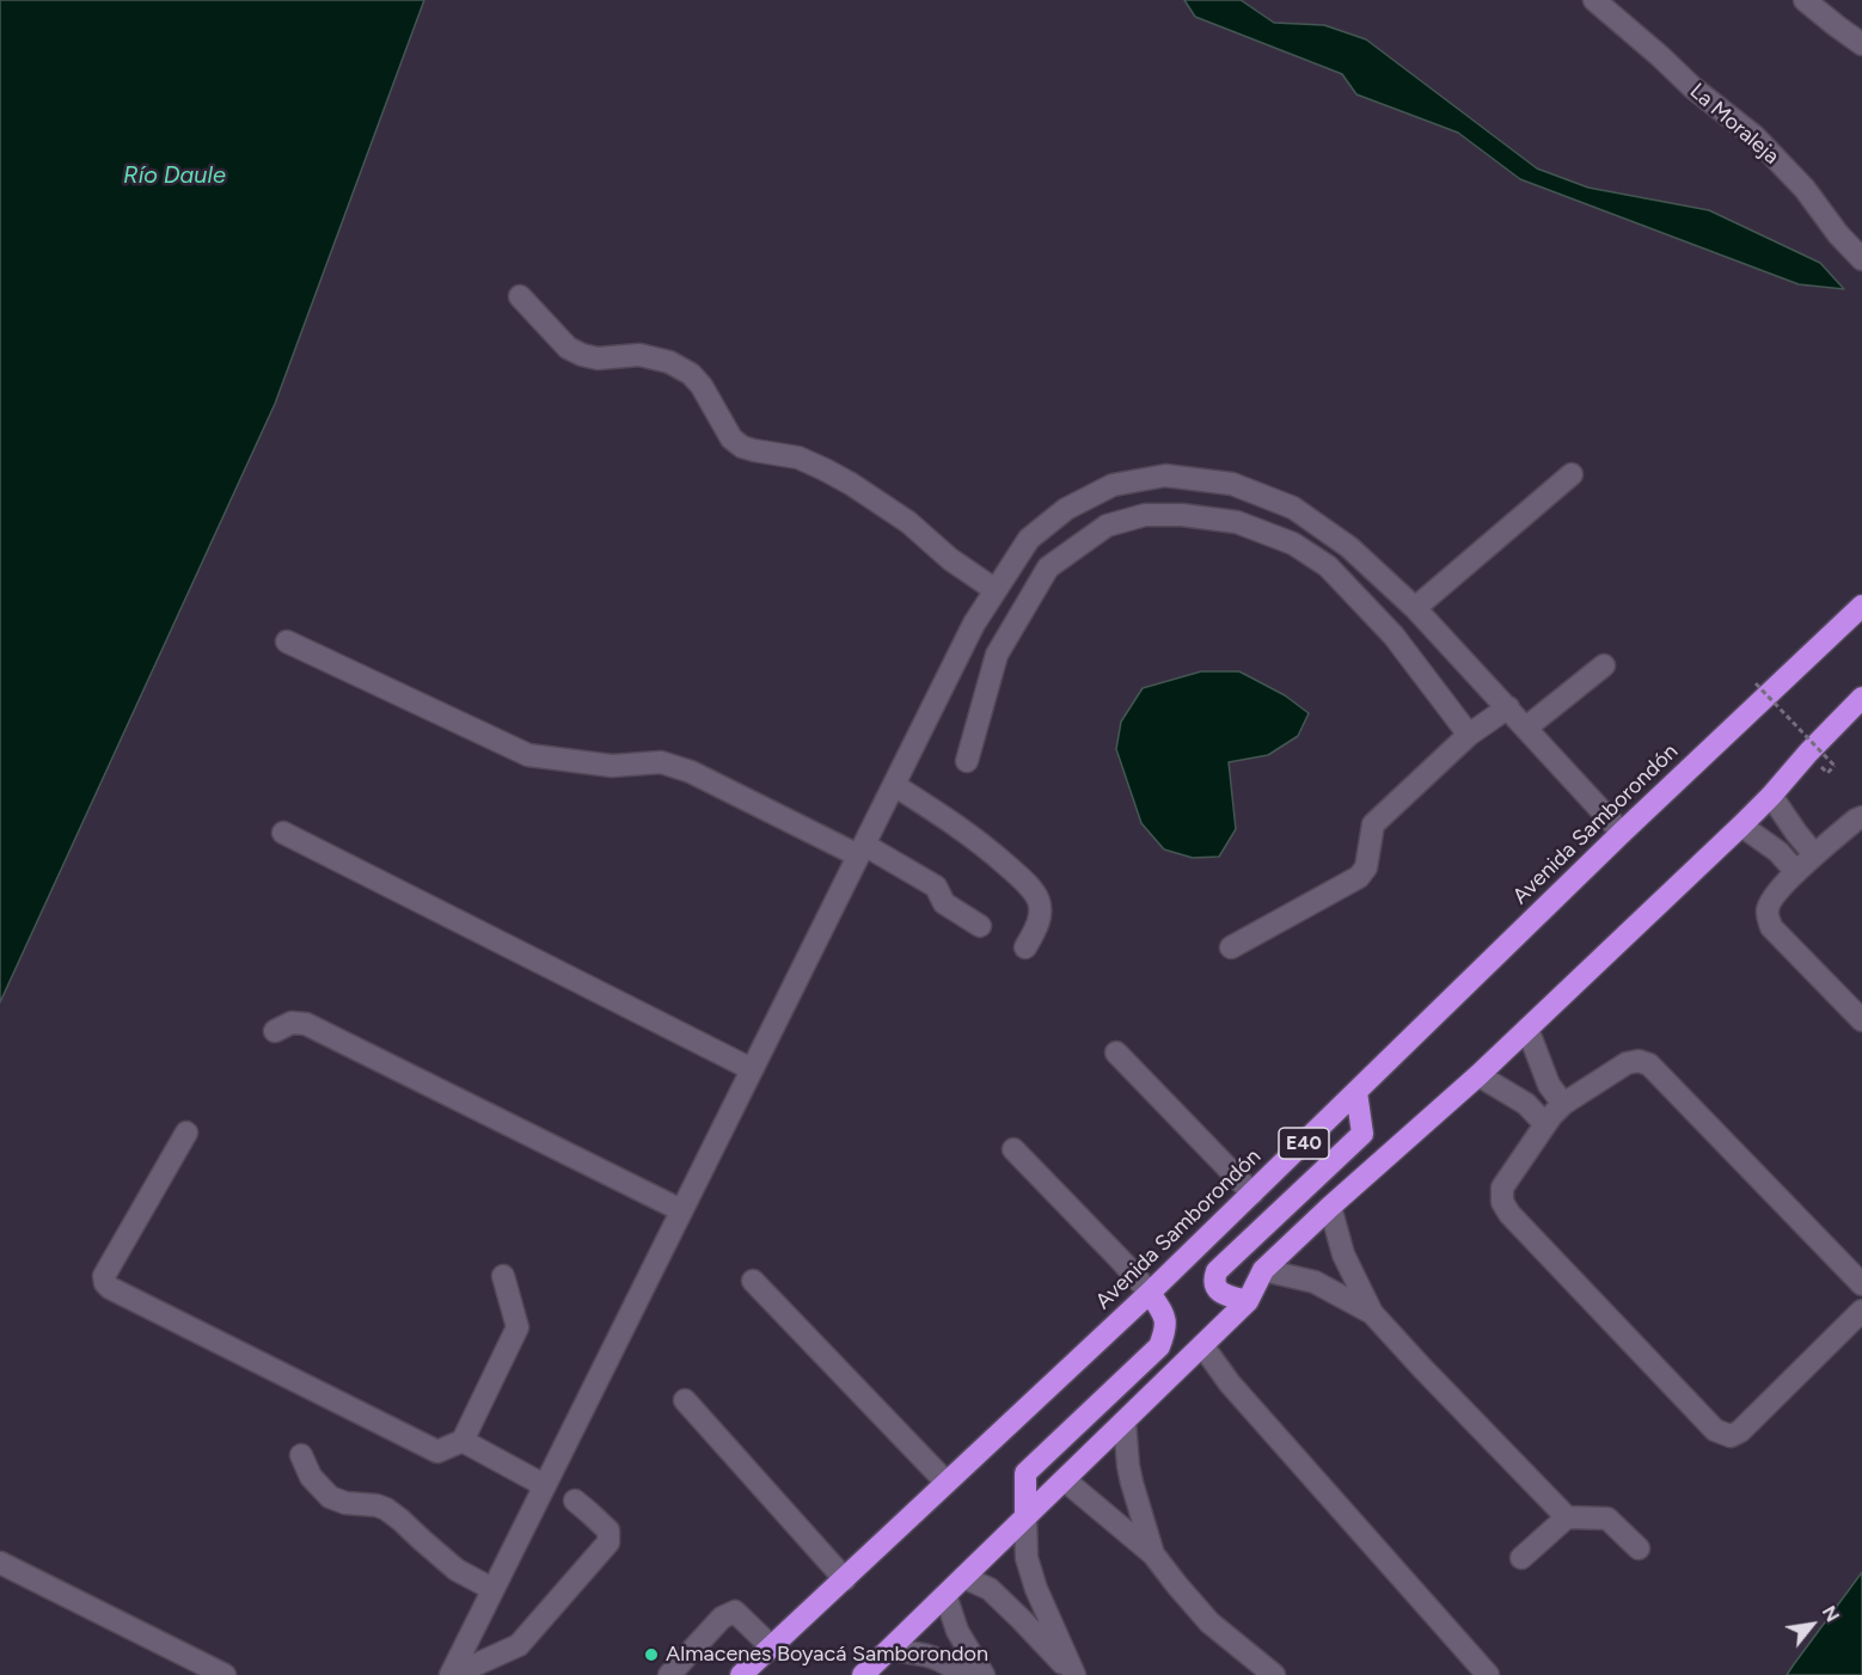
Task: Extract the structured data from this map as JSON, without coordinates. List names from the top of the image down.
{
  "streets": {
    "highway": ["Avenida Samborondón", "E40"],
    "street": ["La Moraleja"]
  },
  "water": ["Río Daule"],
  "places": ["Almacenes Boyacá Samborondon"],
  "north": "top right"
}
